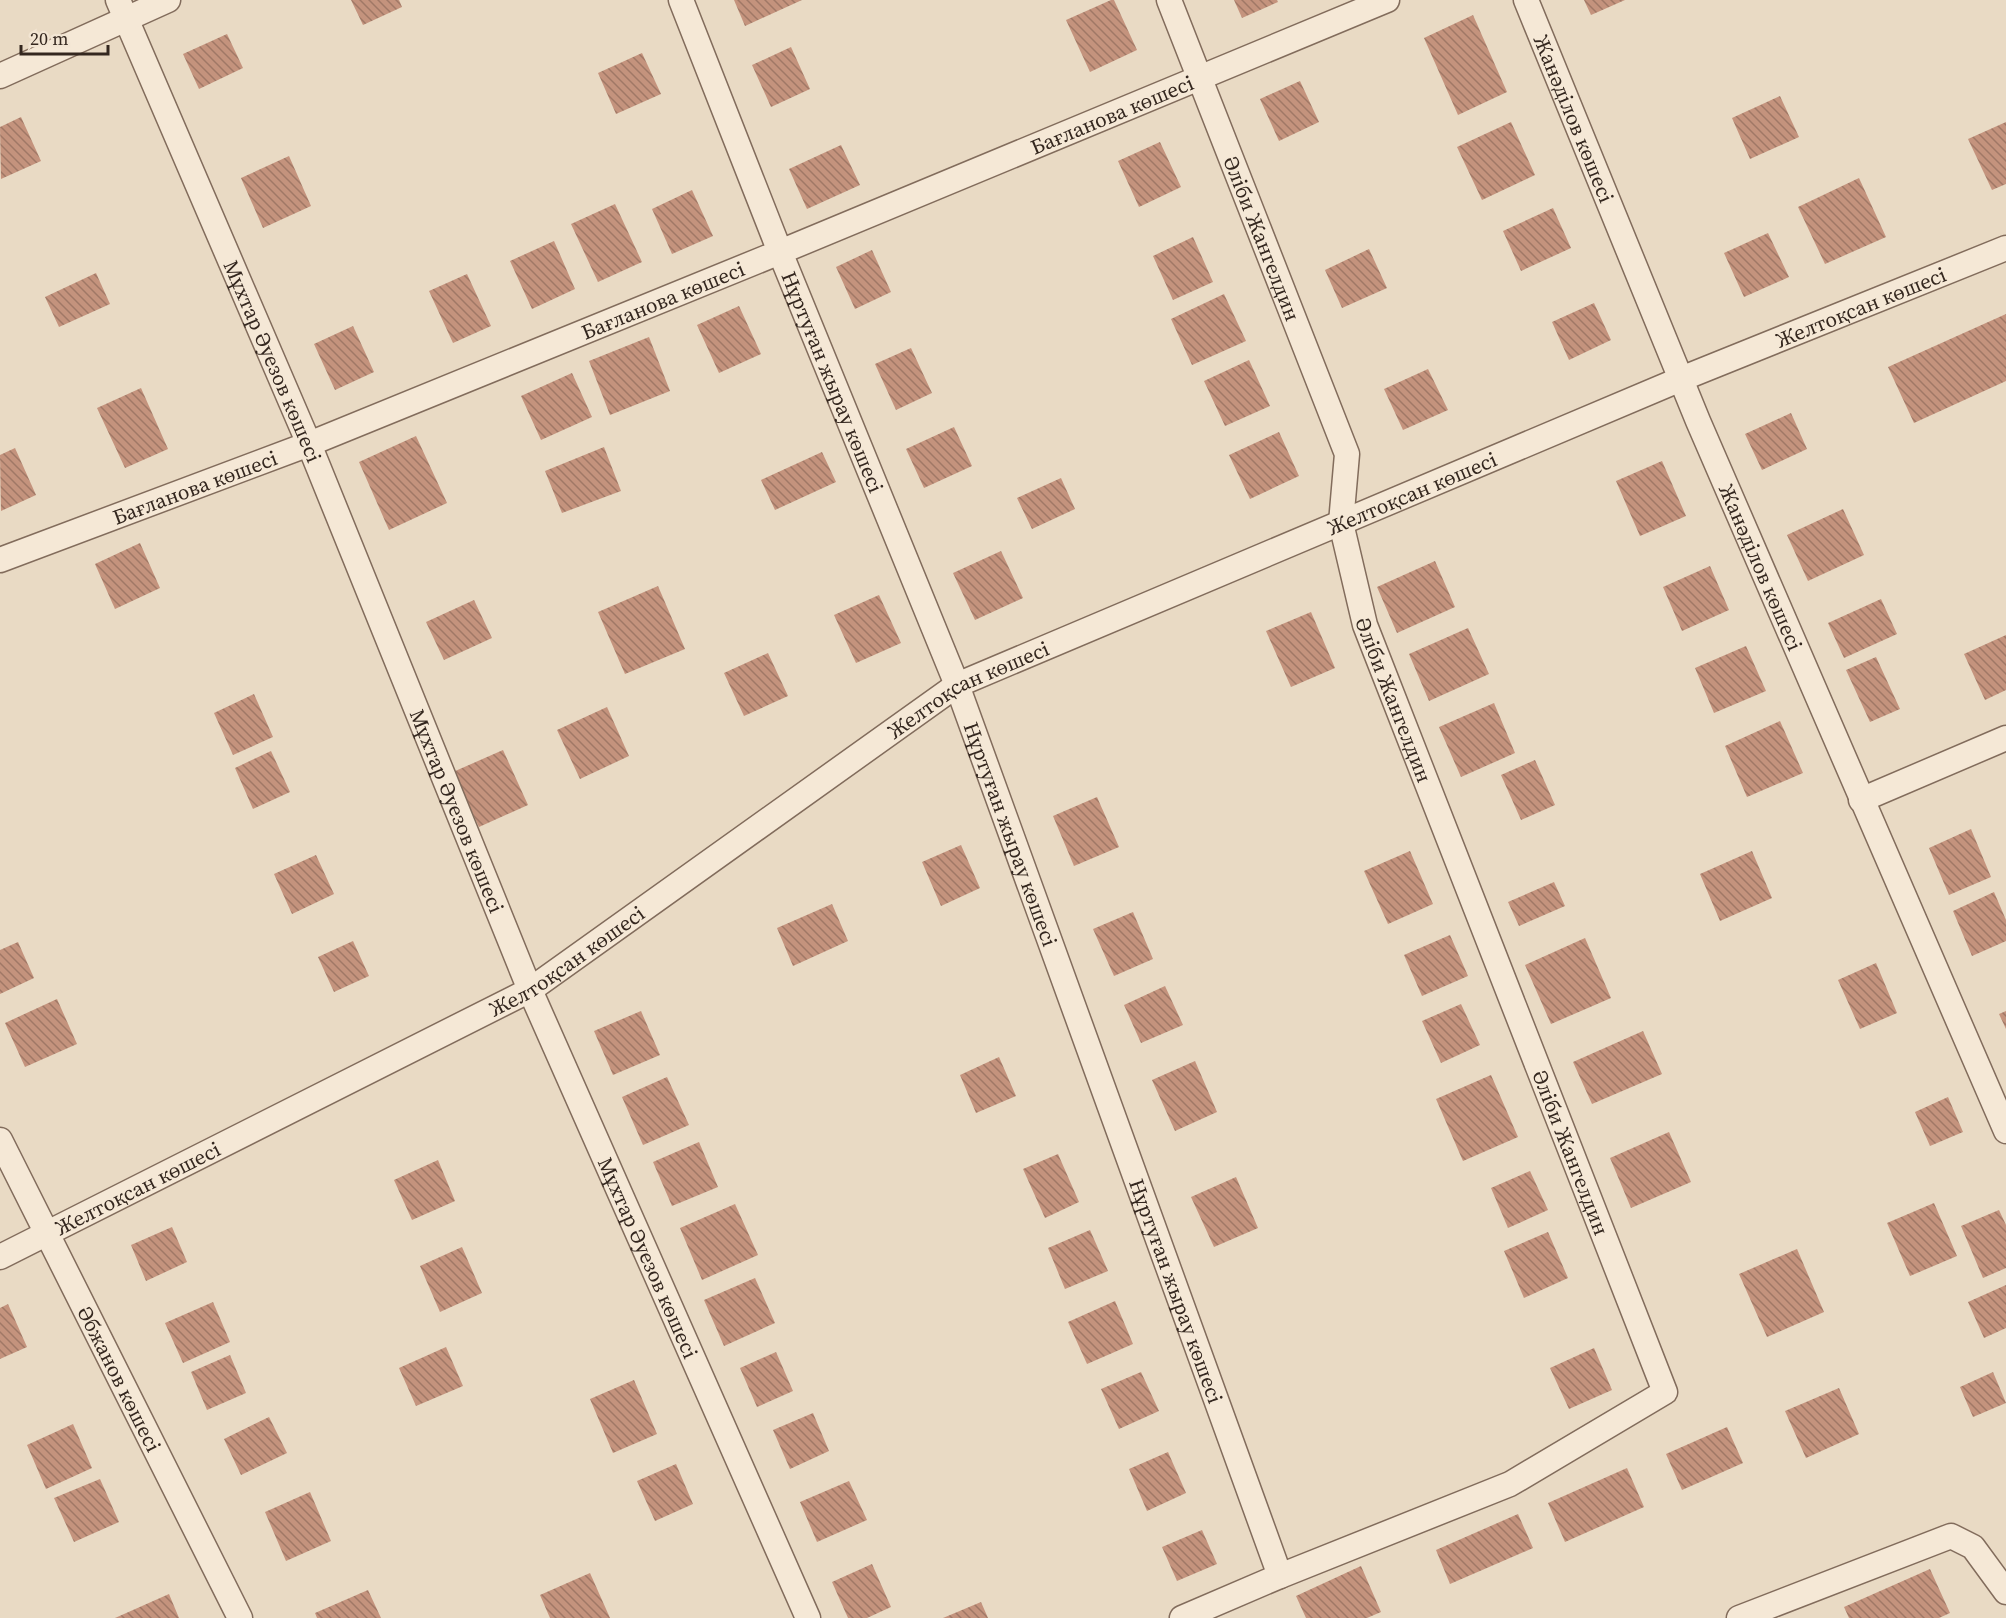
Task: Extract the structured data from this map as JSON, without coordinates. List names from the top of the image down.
{
  "streets": {
    "street": [
      "Бағланова көшесі",
      "Жанәділов көшесі",
      "Әліби Жангелдин",
      "Желтоқсан көшесі",
      "Мұхтар Әуезов көшесі",
      "Нұртуған жырау көшесі",
      "Әбжанов көшесі"
    ]
  },
  "crossings": [
    ["Бағланова көшесі", "Әліби Жангелдин"],
    ["Бағланова көшесі", "Мұхтар Әуезов көшесі"],
    ["Бағланова көшесі", "Нұртуған жырау көшесі"],
    ["Жанәділов көшесі", "Желтоқсан көшесі"],
    ["Әліби Жангелдин", "Желтоқсан көшесі"],
    ["Әліби Жангелдин", "Нұртуған жырау көшесі"],
    ["Желтоқсан көшесі", "Мұхтар Әуезов көшесі"],
    ["Желтоқсан көшесі", "Нұртуған жырау көшесі"],
    ["Желтоқсан көшесі", "Әбжанов көшесі"]
  ],
  "scale_bar": "20 m"
}
